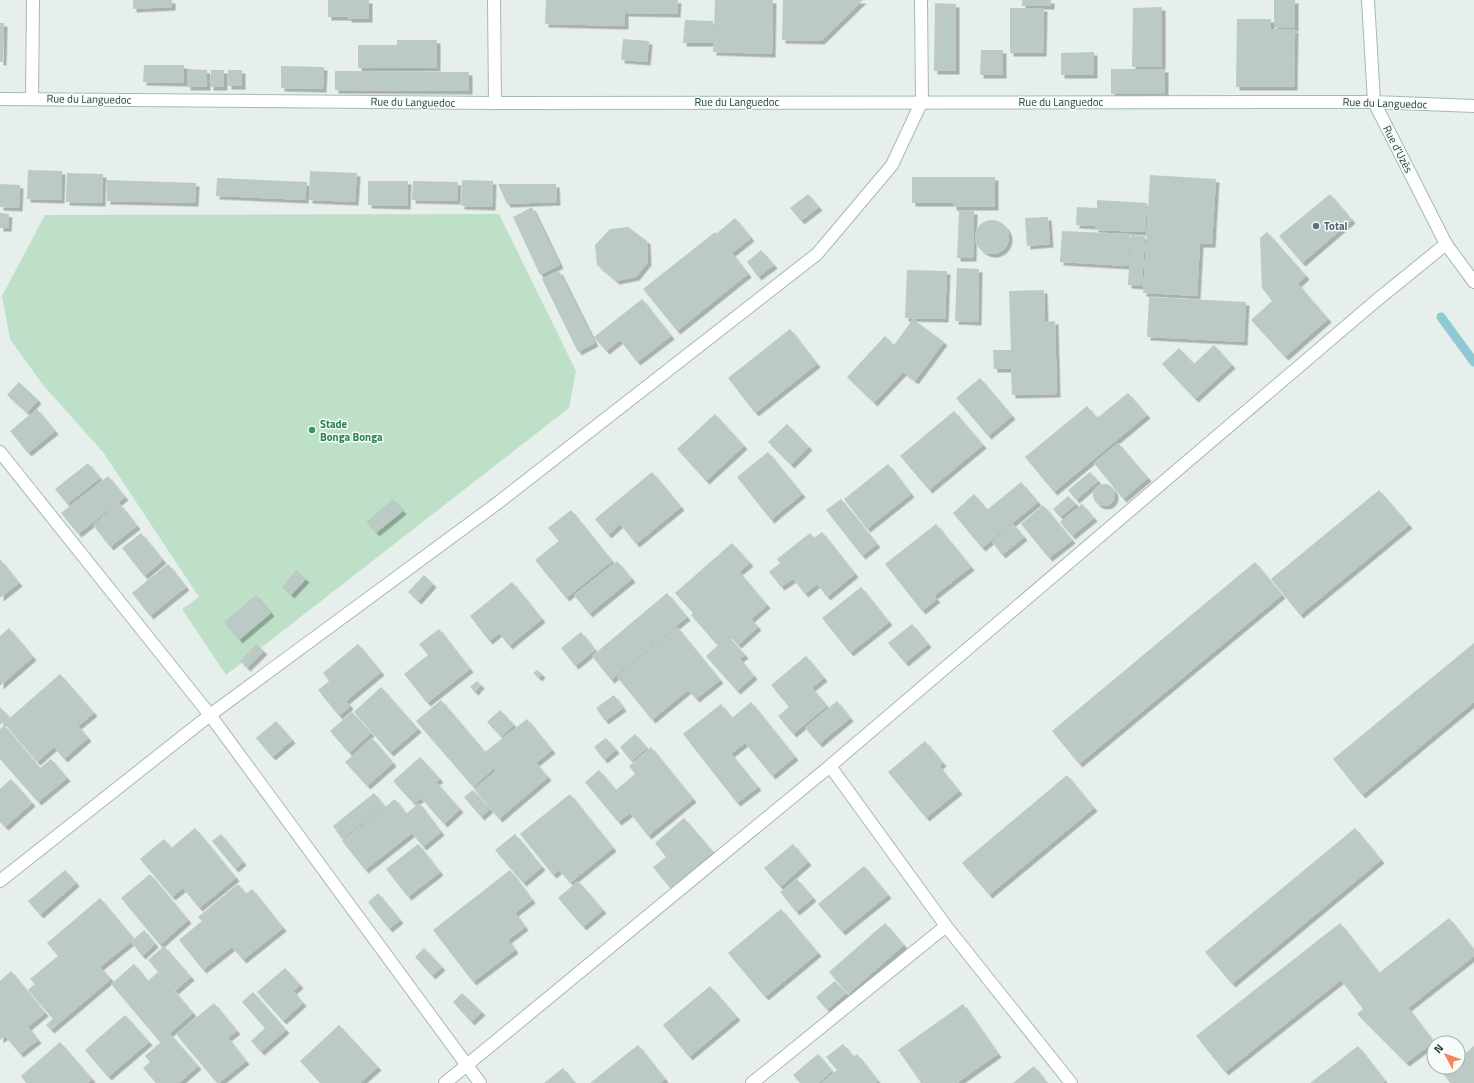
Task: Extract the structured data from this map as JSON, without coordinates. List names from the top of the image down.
{
  "streets": {
    "street": ["Rue du Languedoc", "Rue d'Uzès"]
  },
  "crossings": [
    ["Rue du Languedoc", "Rue d'Uzès"]
  ],
  "places": ["Total", "Stade Bonga Bonga"],
  "north": "top left"
}
